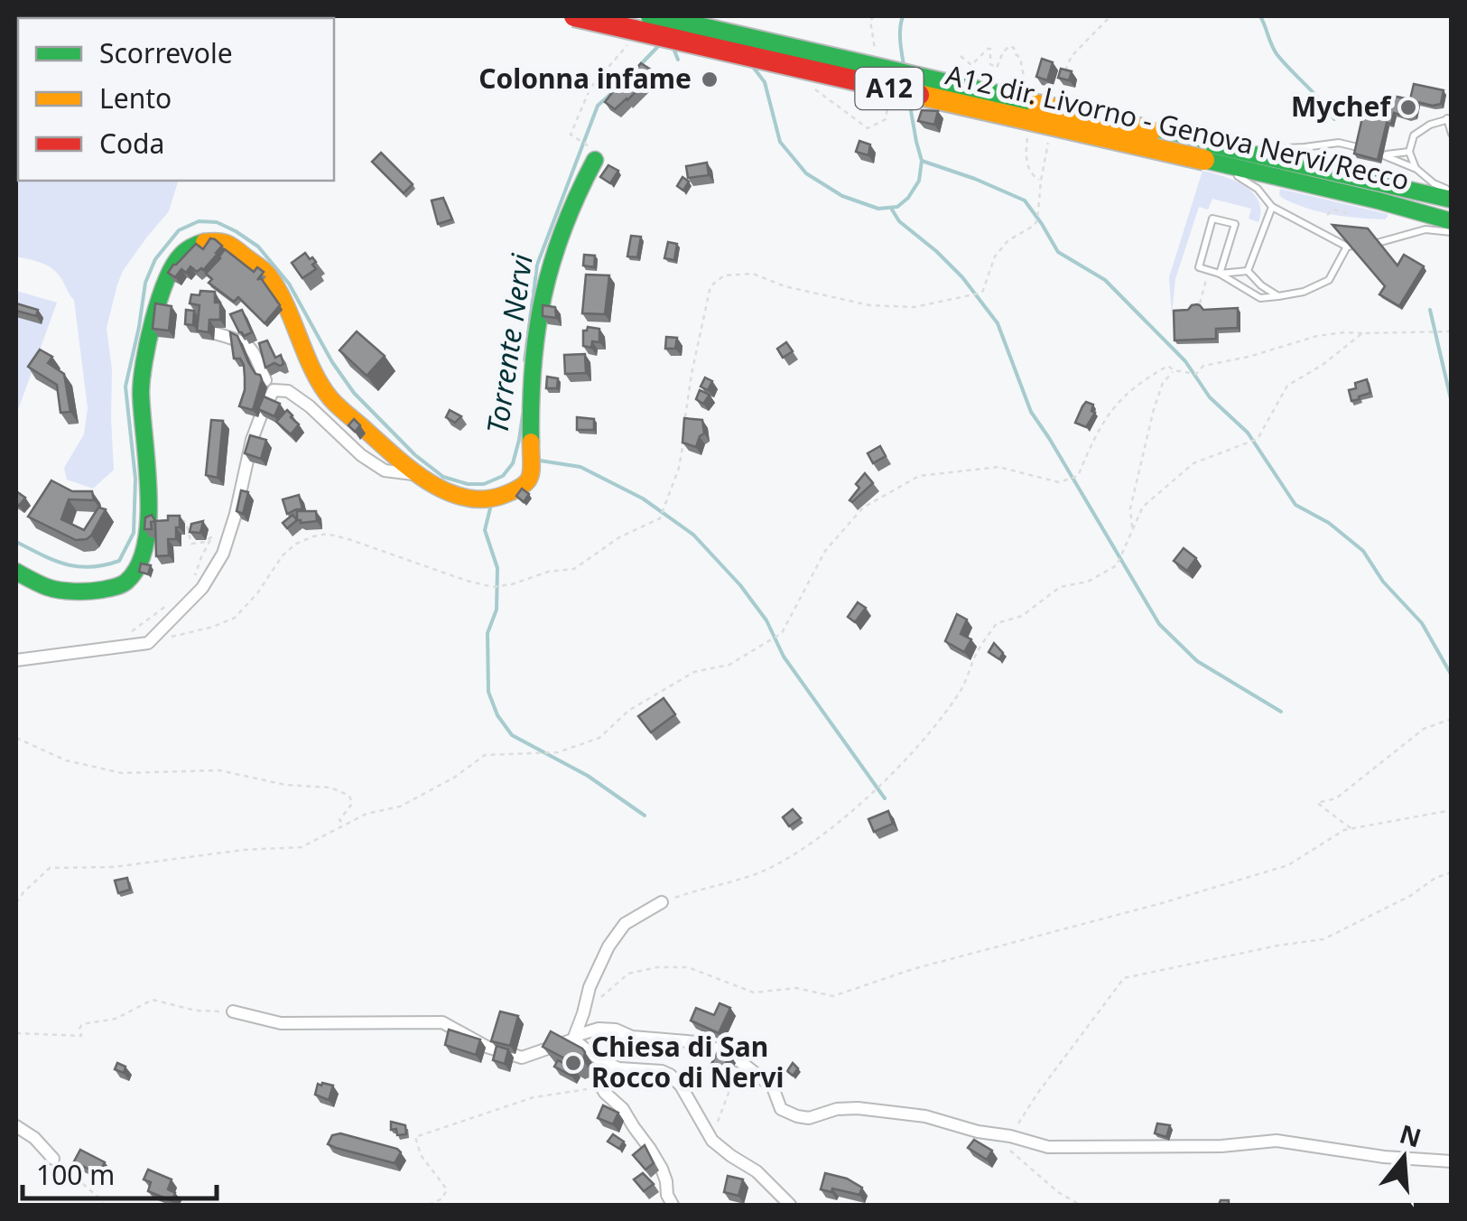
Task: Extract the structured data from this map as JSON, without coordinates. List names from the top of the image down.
{
  "streets": {
    "main road": ["A12", "A12 dir. Livorno - Genova Nervi/Recco"]
  },
  "crossings": [
    ["A12", "A12 dir. Livorno - Genova Nervi/Recco"]
  ],
  "water": ["Torrente Nervi"],
  "places": ["Colonna infame", "Mychef", "Chiesa di San Rocco di Nervi"],
  "legend": ["Scorrevole", "Lento", "Coda"],
  "scale_bar": "100 m",
  "north": "top"
}
